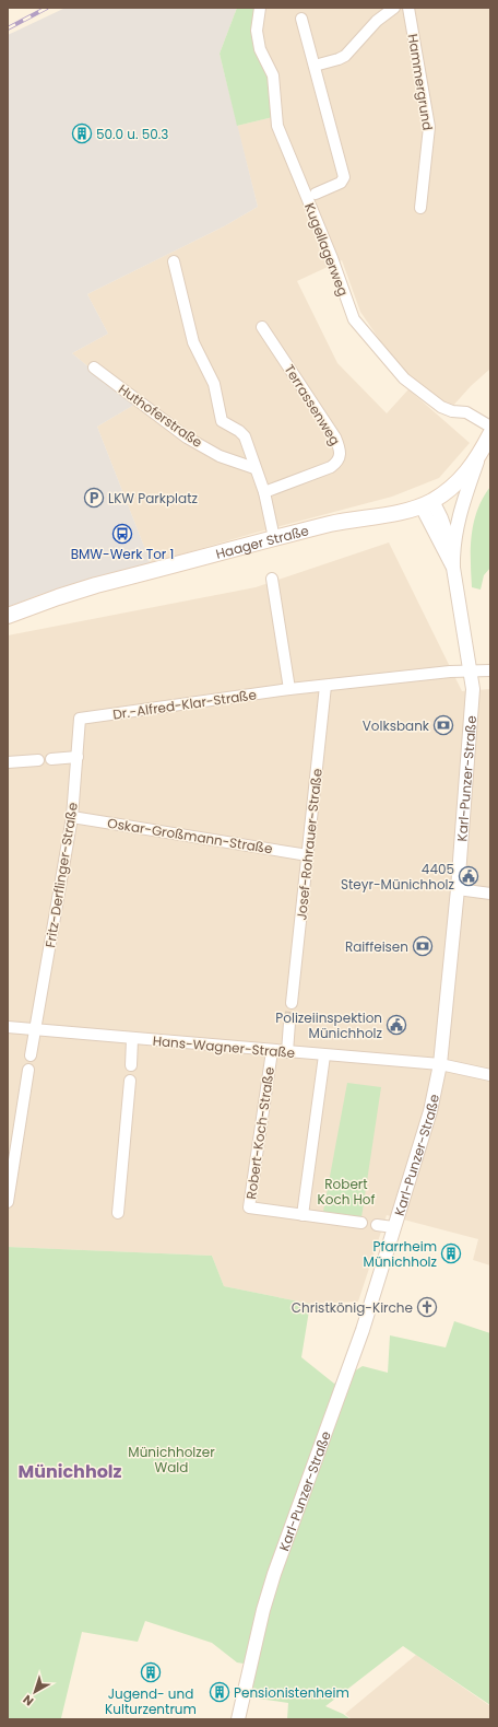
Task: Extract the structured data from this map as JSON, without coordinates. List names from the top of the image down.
{
  "streets": {
    "main road": ["Haager Straße"],
    "street": [
      "Hammergrund",
      "Kugellagerweg",
      "Terrassenweg",
      "Huthoferstraße",
      "Dr.-Alfred-Klar-Straße",
      "Karl-Punzer-Straße",
      "Oskar-Großmann-Straße",
      "Josef-Rohrauer-Straße",
      "Fritz-Derflinger-Straße",
      "Hans-Wagner-Straße",
      "Robert-Koch-Straße"
    ]
  },
  "crossings": [
    ["Haager Straße", "Karl-Punzer-Straße"],
    ["Dr.-Alfred-Klar-Straße", "Karl-Punzer-Straße"],
    ["Dr.-Alfred-Klar-Straße", "Josef-Rohrauer-Straße"],
    ["Dr.-Alfred-Klar-Straße", "Fritz-Derflinger-Straße"],
    ["Karl-Punzer-Straße", "Hans-Wagner-Straße"],
    ["Oskar-Großmann-Straße", "Josef-Rohrauer-Straße"],
    ["Oskar-Großmann-Straße", "Fritz-Derflinger-Straße"],
    ["Fritz-Derflinger-Straße", "Hans-Wagner-Straße"],
    ["Hans-Wagner-Straße", "Robert-Koch-Straße"]
  ],
  "districts": ["Münichholz"],
  "parks": ["Robert Koch Hof", "Münichholzer Wald"],
  "places": {
    "building": [
      "50.0 u. 50.3",
      "Pfarrheim Münichholz",
      "Jugend- und Kulturzentrum",
      "Pensionistenheim"
    ],
    "parking": ["LKW Parkplatz"],
    "bus stop": ["BMW-Werk Tor 1"],
    "bank": ["Volksbank", "Raiffeisen"],
    "public building": ["4405 Steyr-Münichholz", "Polizeiinspektion Münichholz"],
    "church": ["Christkönig-Kirche"]
  },
  "north": "bottom left"
}
